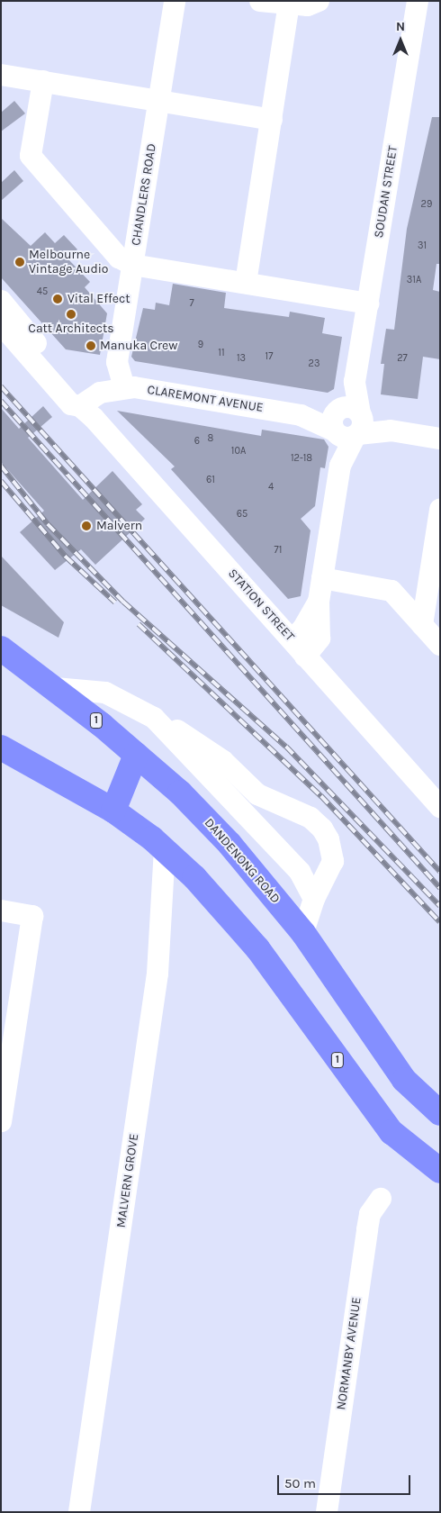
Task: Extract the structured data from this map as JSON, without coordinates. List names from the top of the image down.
{
  "streets": {
    "highway": ["1", "DANDENONG ROAD"],
    "street": [
      "SOUDAN STREET",
      "CHANDLERS ROAD",
      "CLAREMONT AVENUE",
      "STATION STREET",
      "MALVERN GROVE",
      "NORMANBY AVENUE"
    ]
  },
  "crossings": [
    ["SOUDAN STREET", "CLAREMONT AVENUE"],
    ["CHANDLERS ROAD", "CLAREMONT AVENUE"],
    ["CLAREMONT AVENUE", "STATION STREET"],
    ["1", "MALVERN GROVE"]
  ],
  "places": [
    "Melbourne Vintage Audio",
    "Vital Effect",
    "Catt Architects",
    "Manuka Crew",
    "Malvern"
  ],
  "house_numbers": [
    "29",
    "31",
    "31A",
    "45",
    "7",
    "9",
    "11",
    "17",
    "13",
    "27",
    "23",
    "8",
    "6",
    "10A",
    "12-18",
    "61",
    "4",
    "65",
    "71"
  ],
  "scale_bar": "50 m",
  "north": "top"
}
